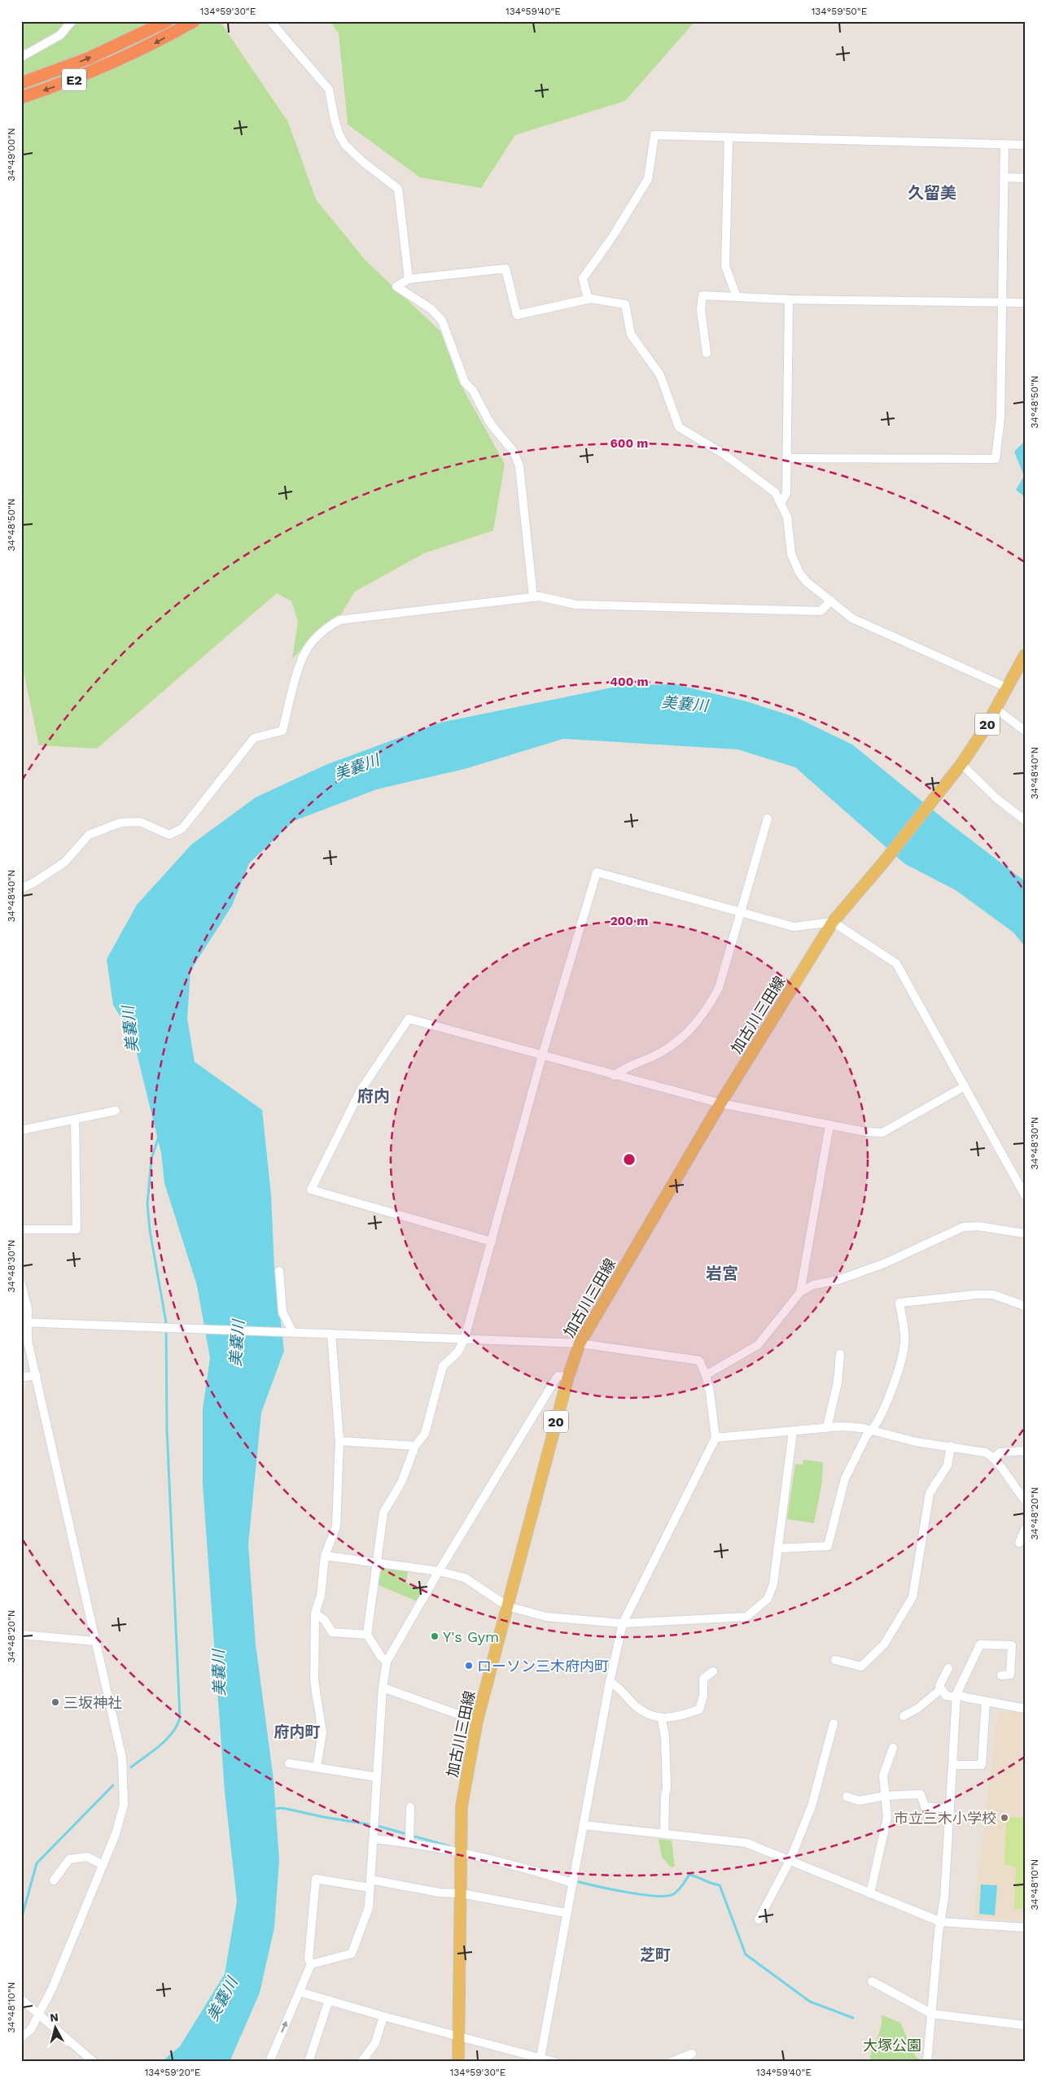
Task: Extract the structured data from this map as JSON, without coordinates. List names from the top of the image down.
{
  "streets": {
    "highway": ["E2"],
    "main road": ["20", "加古川三田線"]
  },
  "districts": [
    "久留美",
    "府内",
    "岩宮",
    "府内町",
    "芝町"
  ],
  "water": ["美嚢川"],
  "parks": ["大塚公園"],
  "places": [
    "Y's Gym",
    "ローソン三木府内町",
    "三坂神社",
    "市立三木小学校"
  ],
  "north": "top",
  "coordinates": [
    "134°59'30\"E",
    "134°59'40\"E",
    "134°59'50\"E",
    "34°49'00\"N",
    "34°48'50\"N",
    "34°48'40\"N",
    "34°48'30\"N",
    "34°48'20\"N",
    "34°48'10\"N",
    "134°59'20\"E"
  ],
  "rings": ["600 m", "400 m", "200 m"]
}
